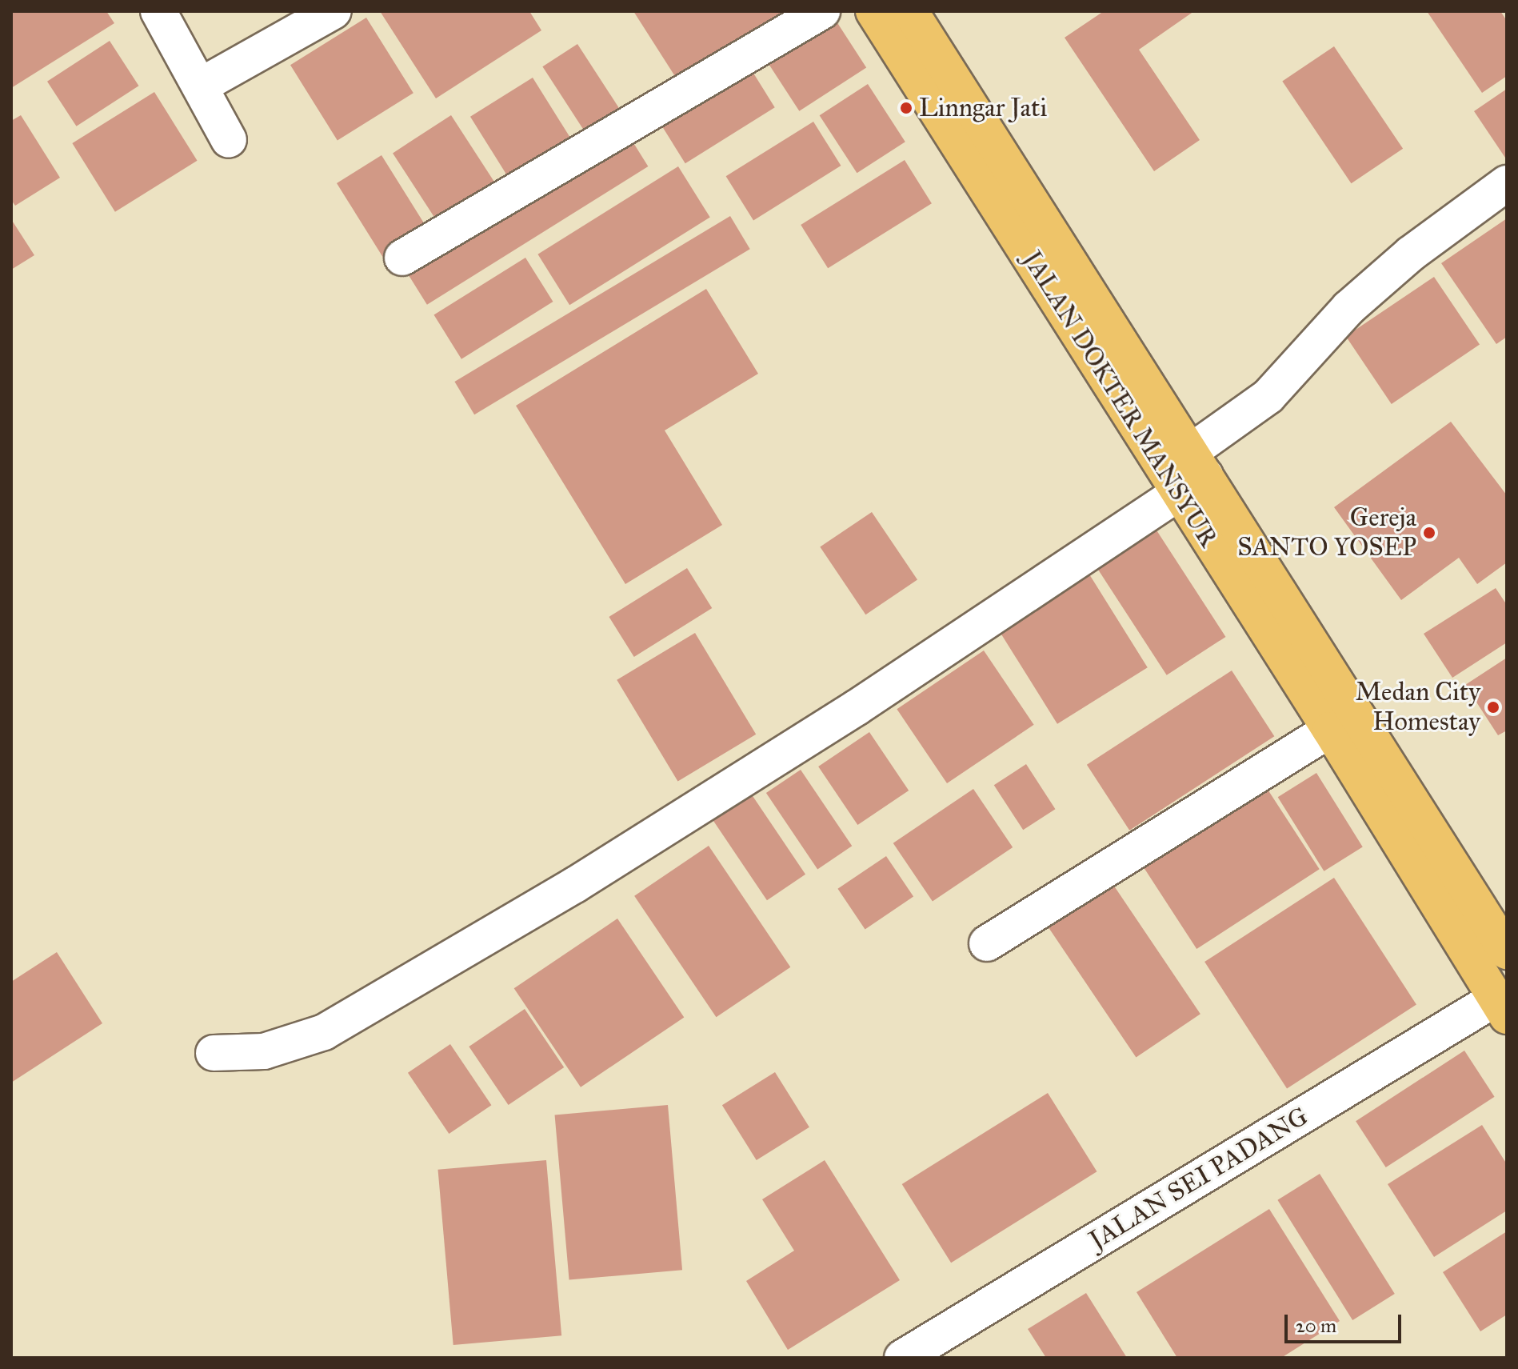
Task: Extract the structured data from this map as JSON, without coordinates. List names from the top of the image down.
{
  "streets": {
    "main road": ["JALAN DOKTER MANSYUR"],
    "street": ["JALAN SEI PADANG"]
  },
  "crossings": [
    ["JALAN DOKTER MANSYUR", "JALAN SEI PADANG"]
  ],
  "places": ["Linngar Jati", "Gereja SANTO YOSEP", "Medan City Homestay"],
  "scale_bar": "20 m"
}
